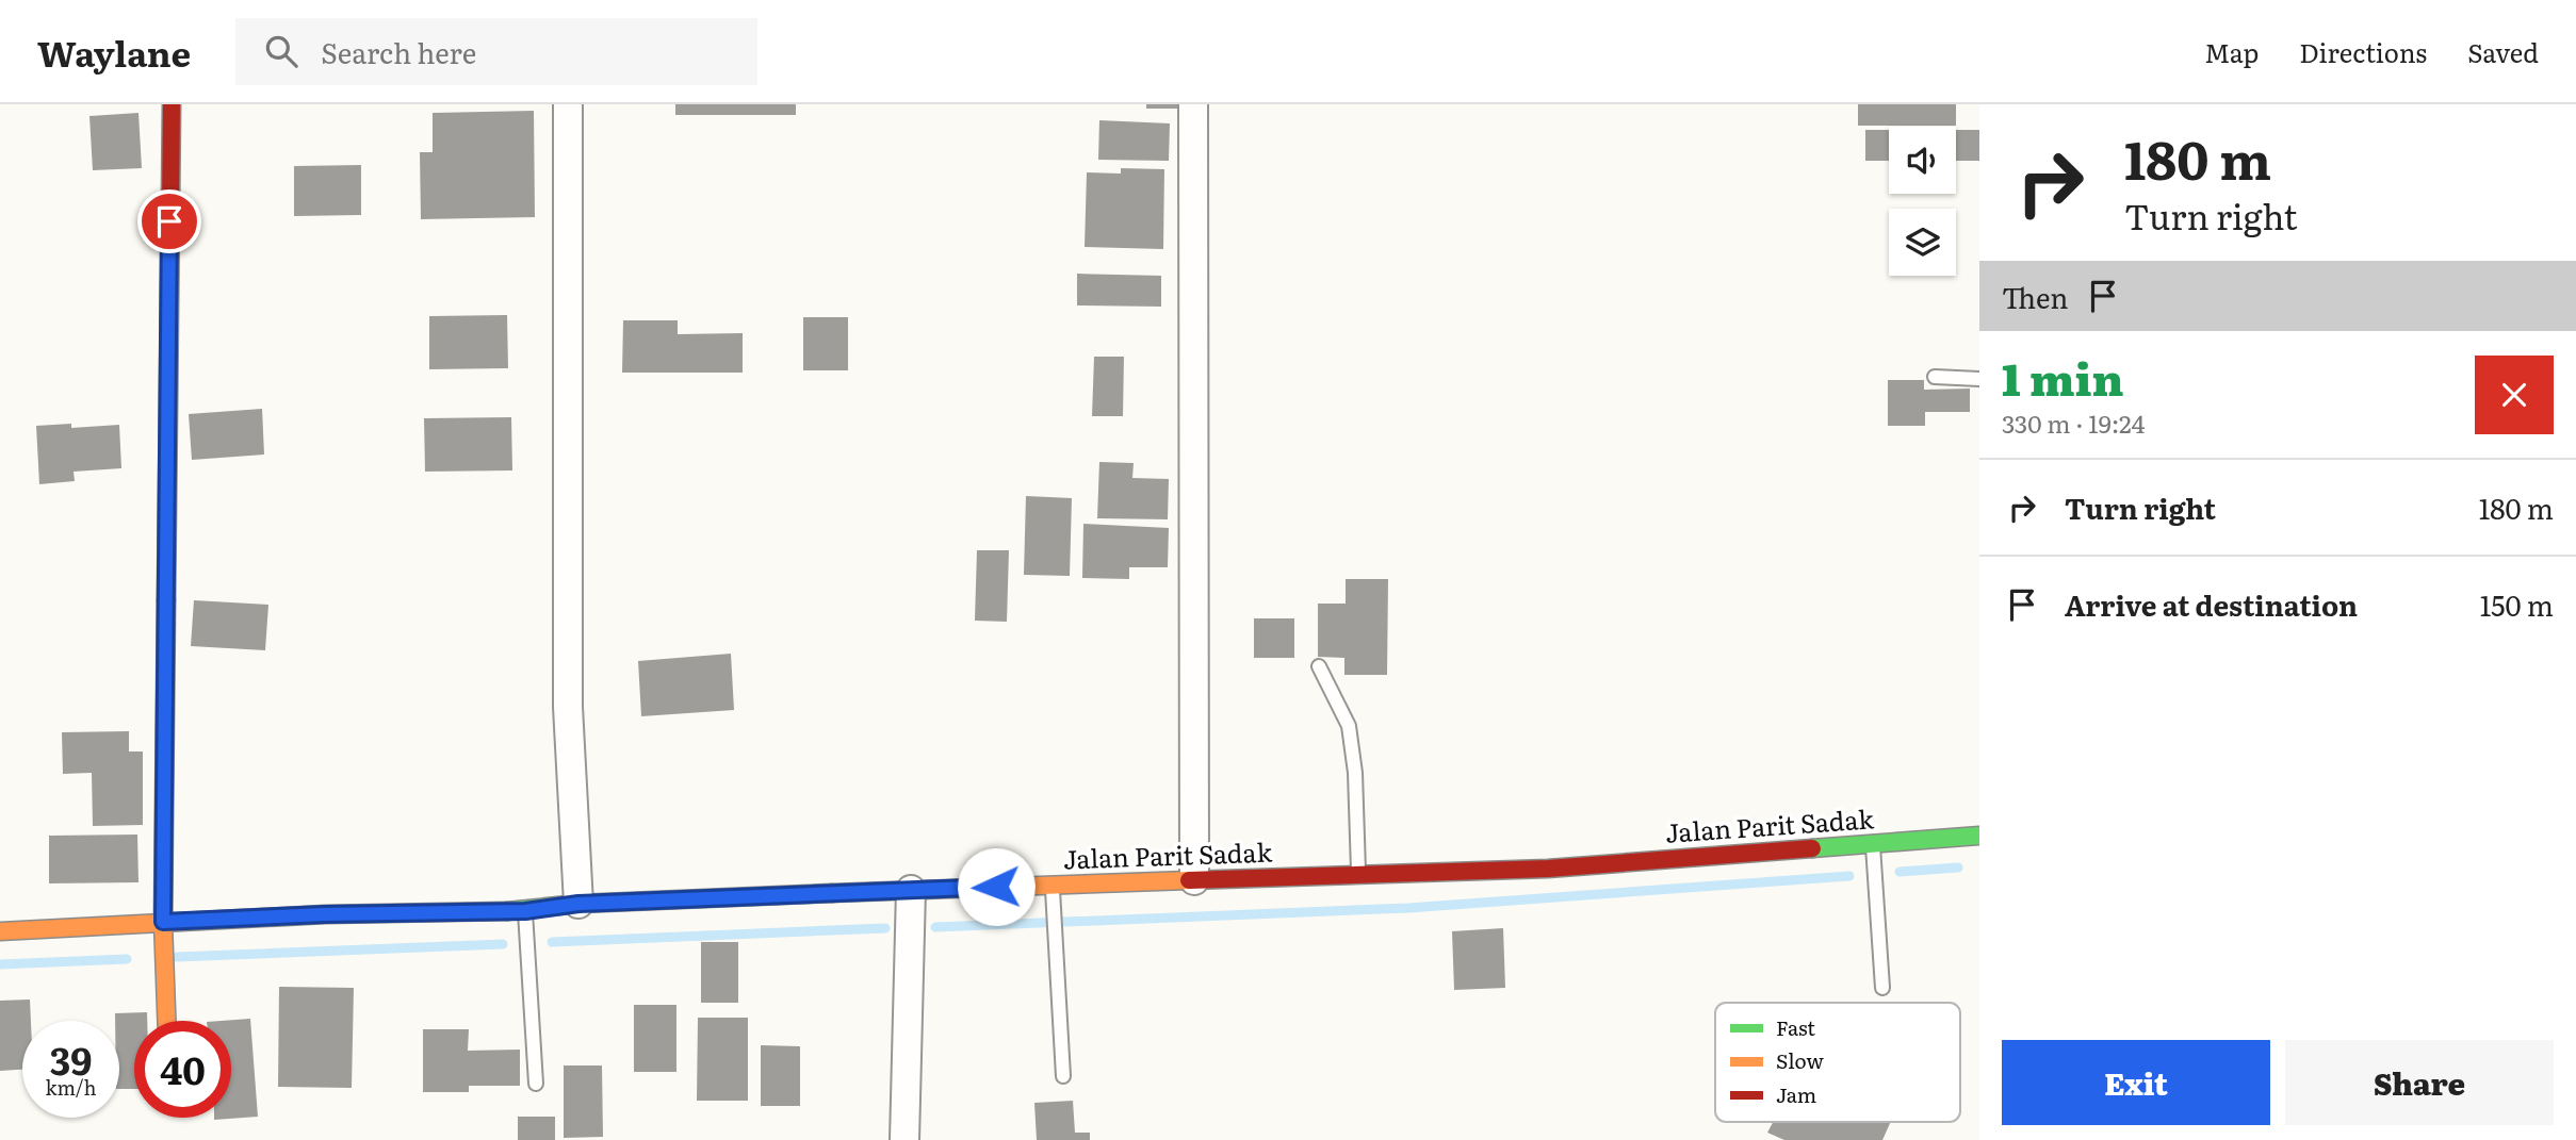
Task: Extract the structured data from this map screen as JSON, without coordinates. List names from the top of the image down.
{
  "streets": {
    "street": ["Jalan Parit Sadak"]
  },
  "legend": ["Fast", "Slow", "Jam"],
  "page": {
    "header": "Waylane",
    "search": "Search here",
    "nav": ["Map", "Directions", "Saved"],
    "turn": ["180 m", "Turn right"],
    "then": "Then",
    "heading": ["1 min", "330 m · 19:24"],
    "list": [
      {
        "name": "Turn right",
        "value": "180 m"
      },
      {
        "name": "Arrive at destination",
        "value": "150 m"
      }
    ],
    "speed": "39 km/h",
    "limit": "40",
    "buttons": ["Exit", "Share"]
  }
}
